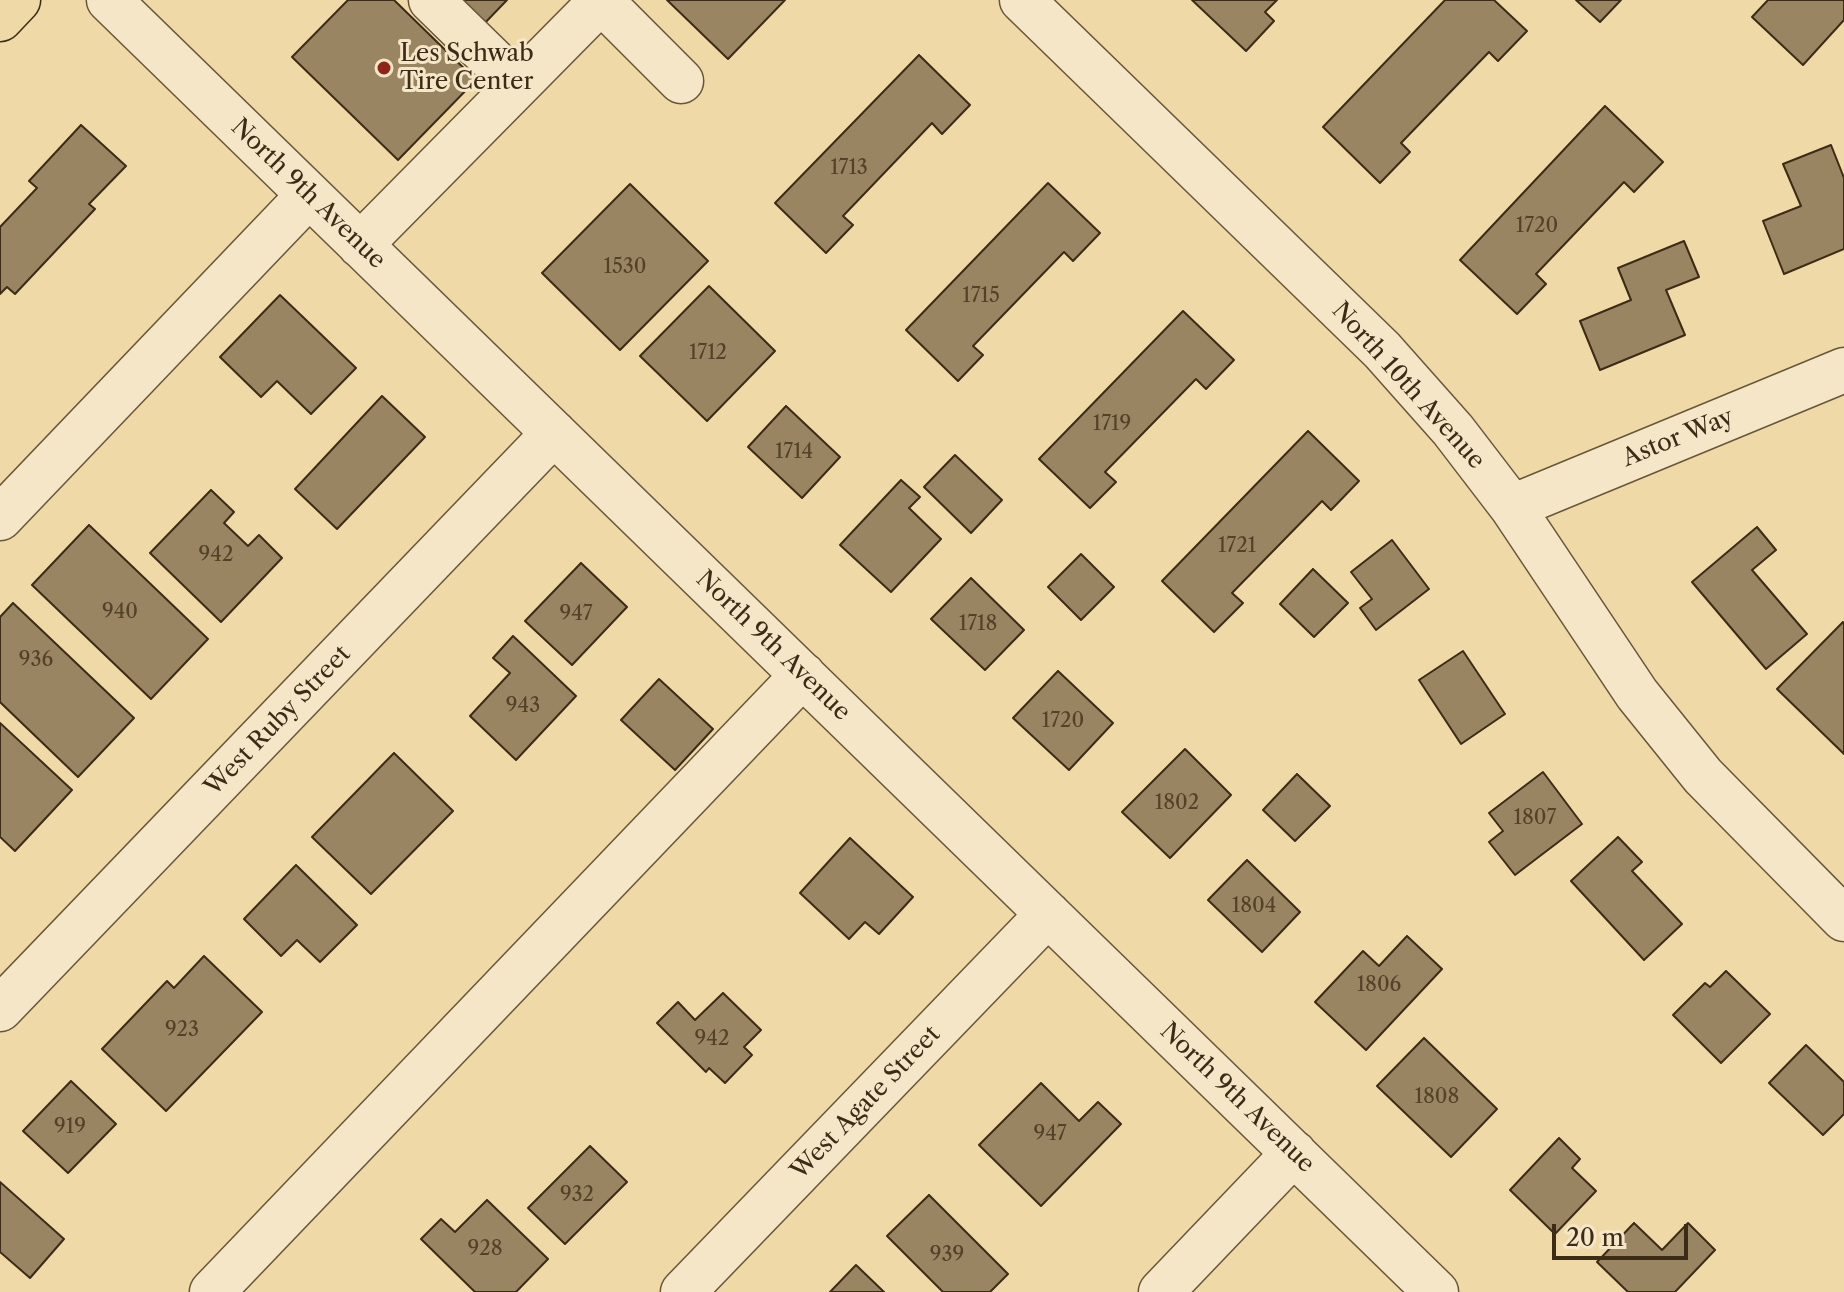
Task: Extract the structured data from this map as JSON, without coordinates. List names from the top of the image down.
{
  "streets": {
    "street": [
      "North 9th Avenue",
      "North 10th Avenue",
      "Astor Way",
      "West Ruby Street",
      "West Agate Street"
    ]
  },
  "crossings": [
    ["North 9th Avenue", "West Ruby Street"],
    ["North 9th Avenue", "West Agate Street"],
    ["North 10th Avenue", "Astor Way"]
  ],
  "places": ["Les Schwab Tire Center"],
  "house_numbers": [
    "1713",
    "1720",
    "1530",
    "1715",
    "1712",
    "1719",
    "1714",
    "1721",
    "942",
    "940",
    "947",
    "1718",
    "936",
    "943",
    "1720",
    "1802",
    "1807",
    "1804",
    "1806",
    "923",
    "942",
    "1808",
    "919",
    "947",
    "932",
    "928",
    "939"
  ],
  "scale_bar": "20 m"
}
